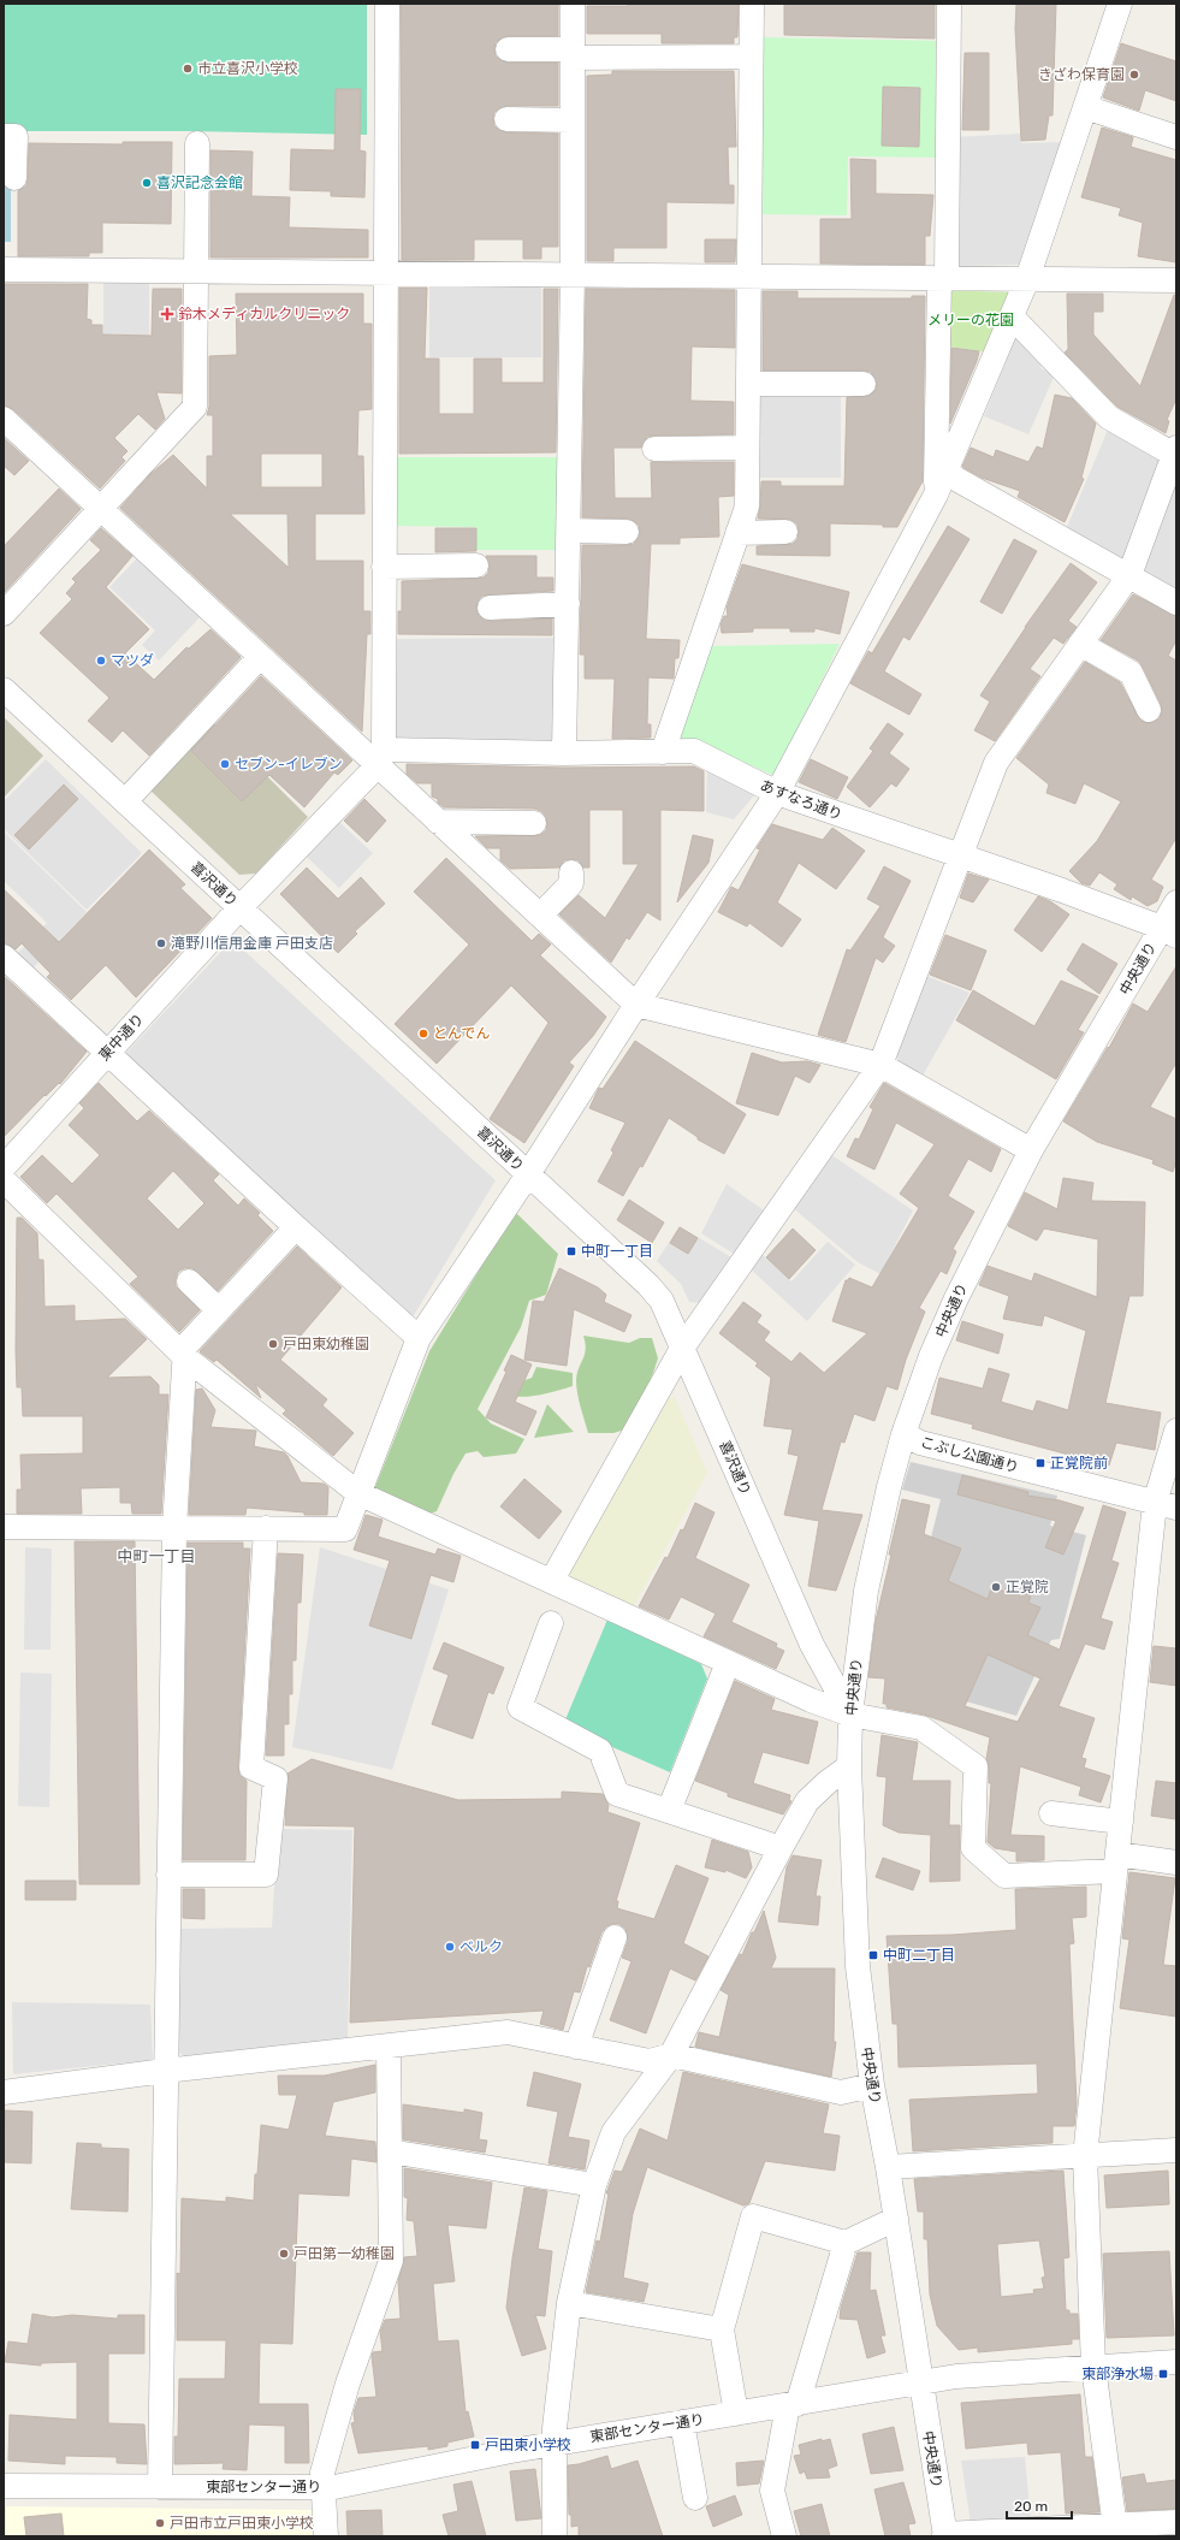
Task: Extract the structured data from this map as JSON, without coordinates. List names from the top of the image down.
{
  "streets": {
    "street": [
      "あすなろ通り",
      "喜沢通り",
      "中央通り",
      "東中通り",
      "こぶし公園通り",
      "東部センター通り"
    ]
  },
  "crossings": [
    ["あすなろ通り", "中央通り"],
    ["あすなろ通り", "東中通り"],
    ["喜沢通り", "中央通り"],
    ["喜沢通り", "東中通り"],
    ["中央通り", "こぶし公園通り"],
    ["中央通り", "東部センター通り"]
  ],
  "districts": ["中町一丁目"],
  "parks": ["メリーの花園"],
  "places": {
    "other": [
      "市立喜沢小学校",
      "きざわ保育園",
      "喜沢記念会館",
      "マツダ",
      "セブン-イレブン",
      "滝野川信用金庫 戸田支店",
      "とんでん",
      "戸田東幼稚園",
      "正覚院",
      "ベルク",
      "戸田第一幼稚園",
      "戸田市立戸田東小学校"
    ],
    "health": ["鈴木メディカルクリニック"],
    "transit": [
      "中町一丁目",
      "正覚院前",
      "中町二丁目",
      "東部浄水場",
      "戸田東小学校"
    ]
  },
  "scale_bar": "20 m"
}
